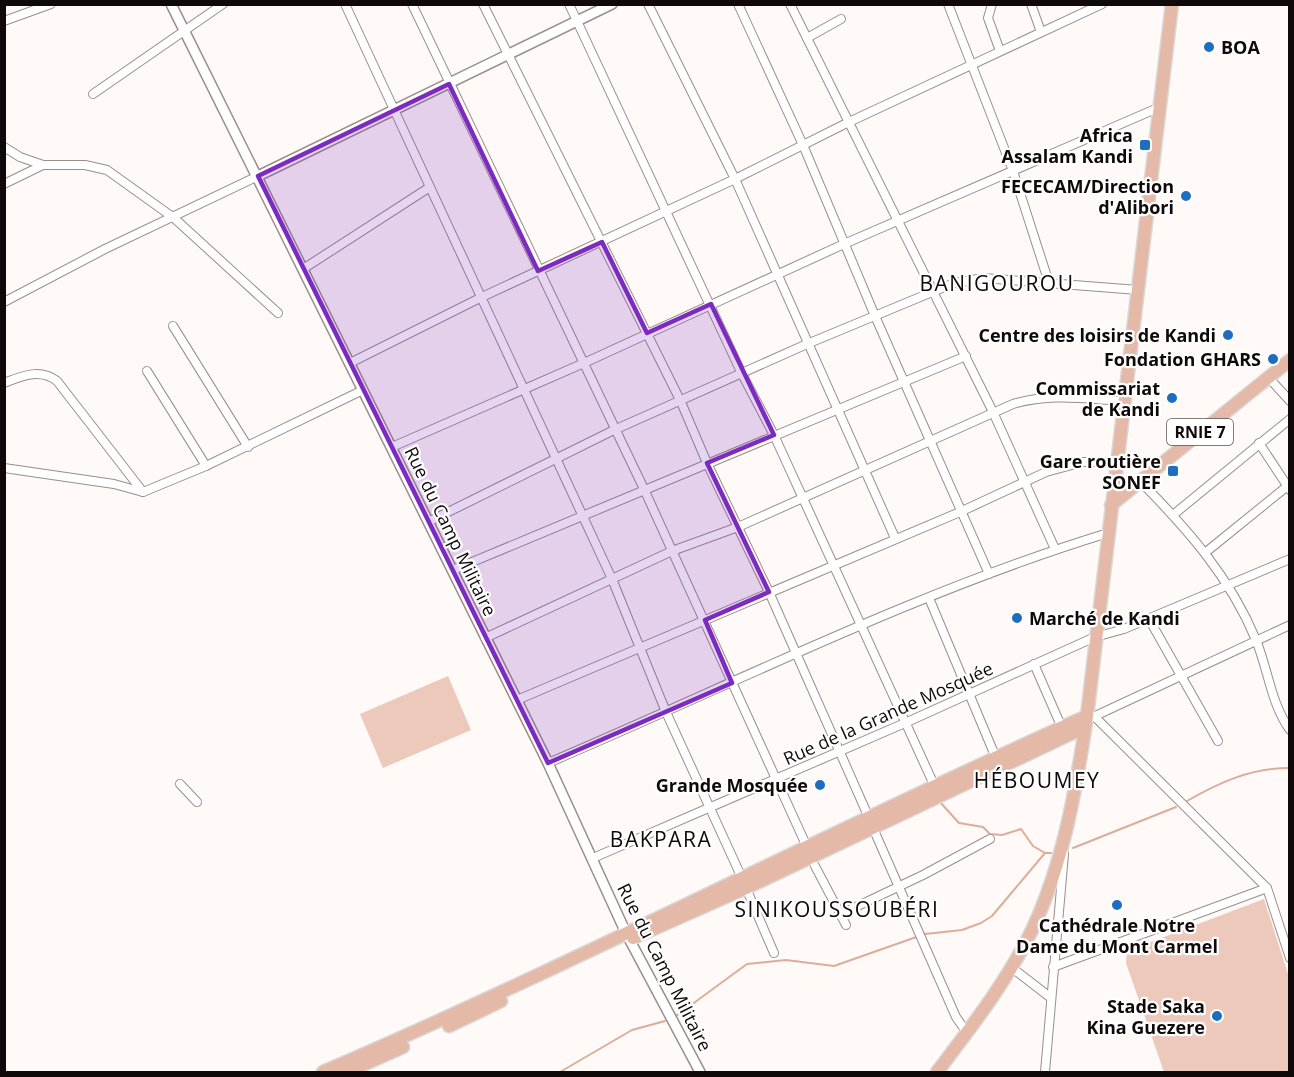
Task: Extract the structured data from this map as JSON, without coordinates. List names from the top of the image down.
{
  "streets": {
    "main road": ["RNIE 7"],
    "street": ["Rue du Camp Militaire", "Rue de la Grande Mosquée"]
  },
  "crossings": [
    ["Rue du Camp Militaire", "Rue de la Grande Mosquée"]
  ],
  "districts": [
    "BANIGOUROU",
    "HÉBOUMEY",
    "BAKPARA",
    "SINIKOUSSOUBÉRI"
  ],
  "places": {
    "other": [
      "BOA",
      "FECECAM/Direction d'Alibori",
      "Centre des loisirs de Kandi",
      "Fondation GHARS",
      "Commissariat de Kandi",
      "Marché de Kandi",
      "Grande Mosquée",
      "Cathédrale Notre Dame du Mont Carmel",
      "Stade Saka Kina Guezere"
    ],
    "transit": ["Africa Assalam Kandi", "Gare routière SONEF"]
  }
}
